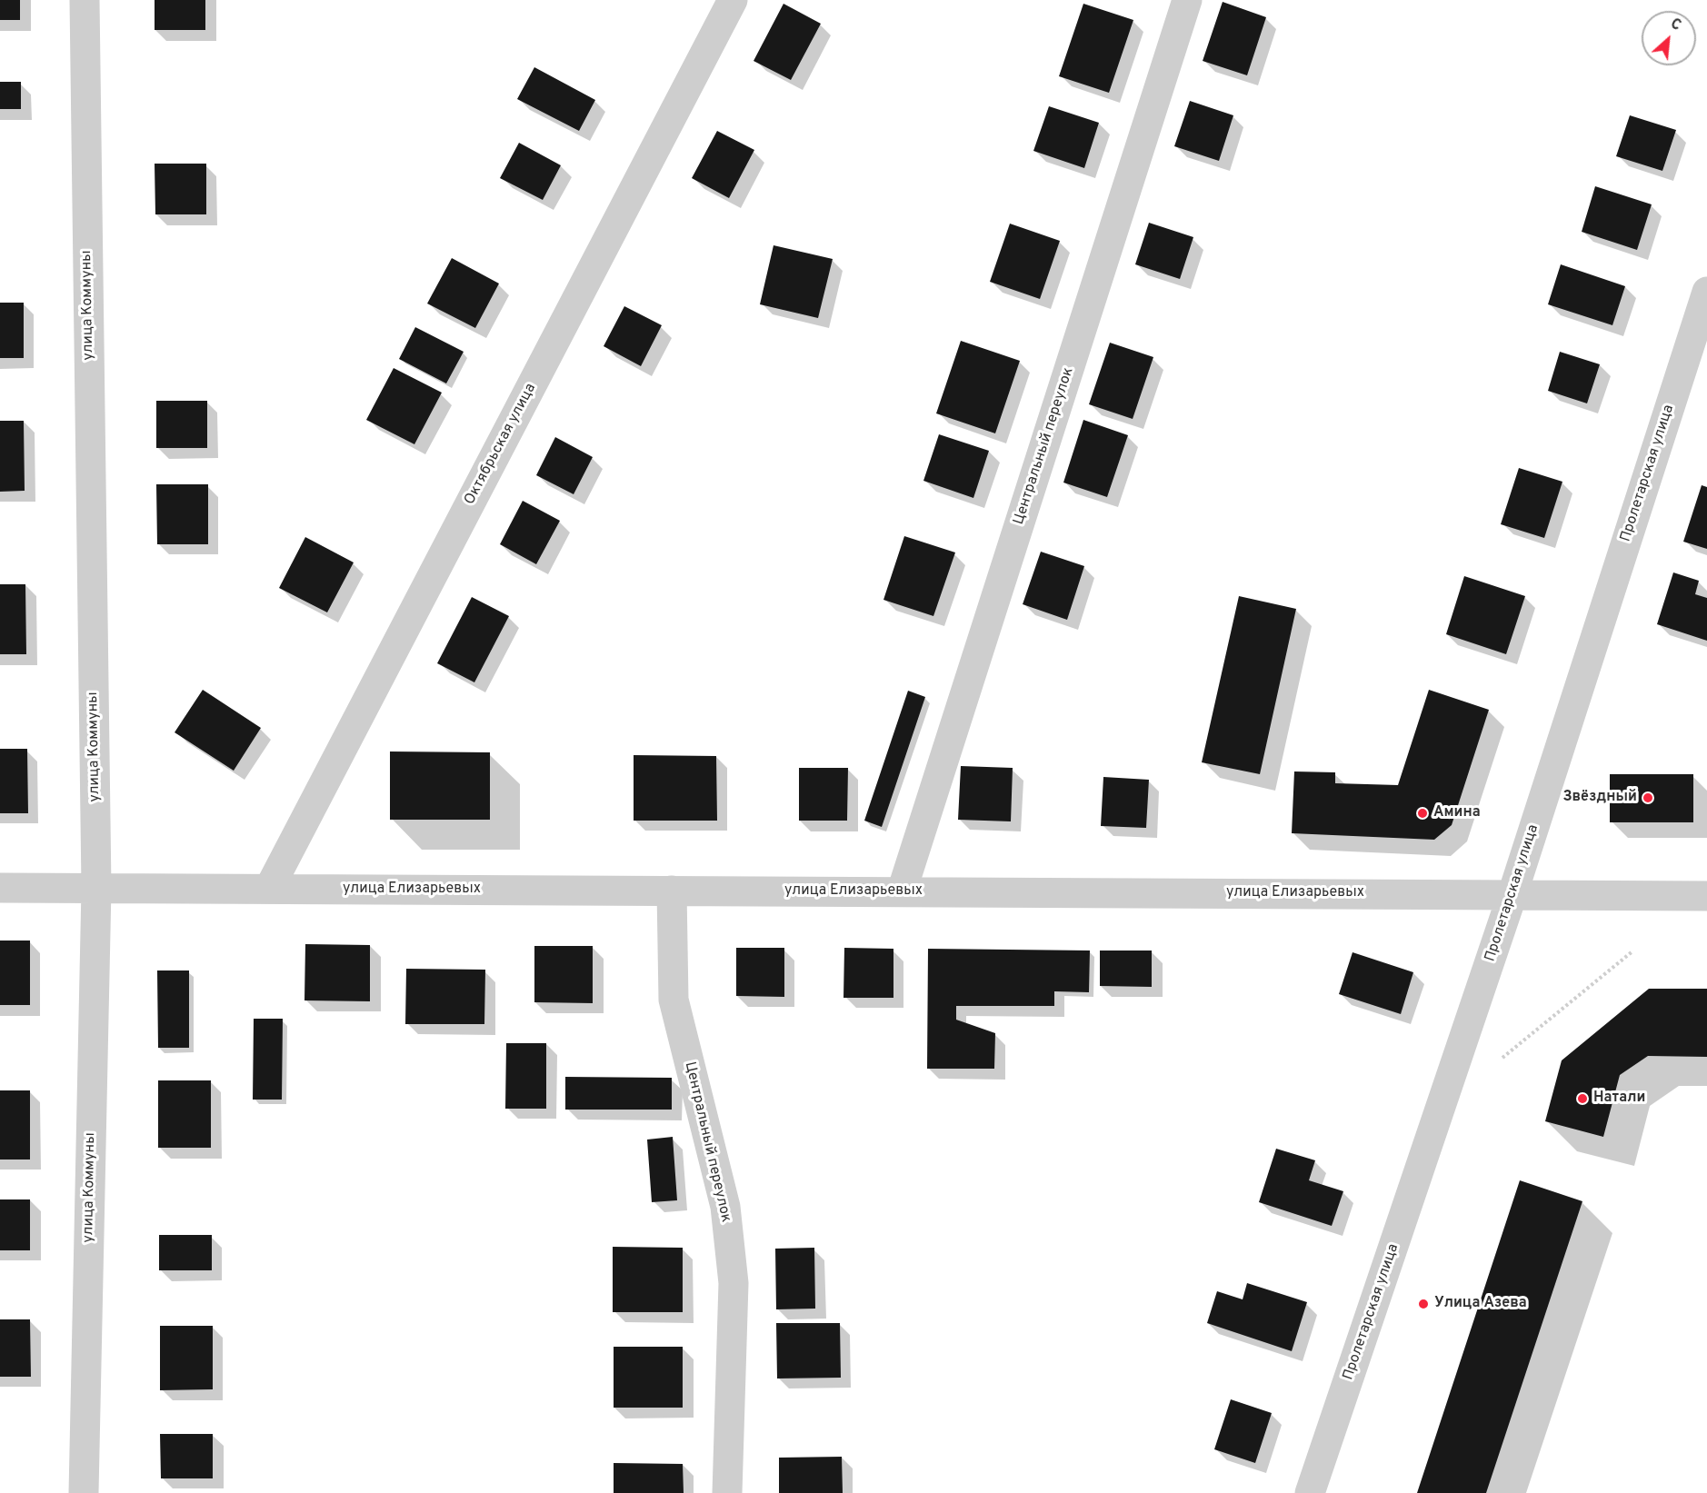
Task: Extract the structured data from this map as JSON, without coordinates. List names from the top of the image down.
{
  "streets": {
    "street": [
      "улица Коммуны",
      "Октябрьская улица",
      "Центральный переулок",
      "Пролетарская улица",
      "улица Елизарьевых"
    ]
  },
  "crossings": [
    ["улица Коммуны", "улица Елизарьевых"],
    ["Октябрьская улица", "улица Елизарьевых"],
    ["Центральный переулок", "улица Елизарьевых"],
    ["Пролетарская улица", "улица Елизарьевых"]
  ],
  "places": [
    "Звёздный",
    "Амина",
    "Натали",
    "Улица Азева"
  ],
  "north": "top right"
}
